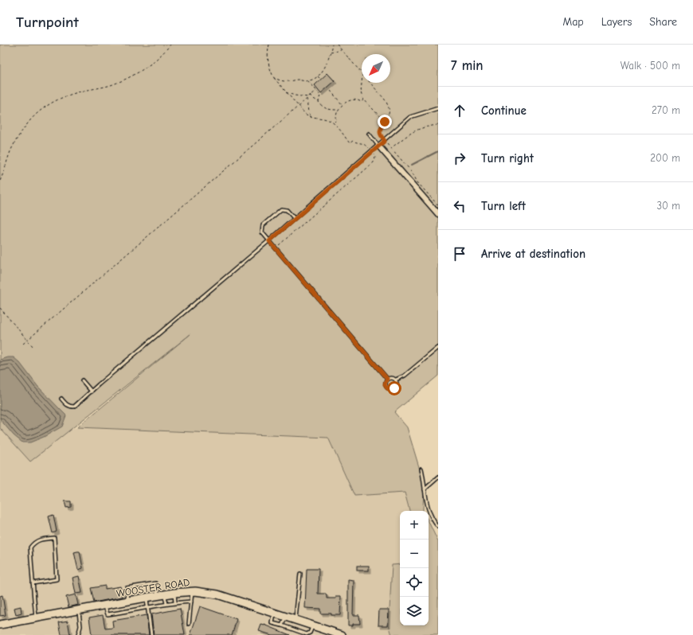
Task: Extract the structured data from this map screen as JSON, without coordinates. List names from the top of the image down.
{
  "streets": {
    "street": ["WOOSTER ROAD"]
  },
  "north": "bottom left",
  "page": {
    "header": "Turnpoint",
    "nav": ["Map", "Layers", "Share"],
    "heading": ["7 min", "Walk · 500 m"],
    "list": [
      ["Continue", "270 m"],
      ["Turn right", "200 m"],
      ["Turn left", "30 m"],
      "Arrive at destination"
    ],
    "map_buttons": ["+", "−"]
  }
}
